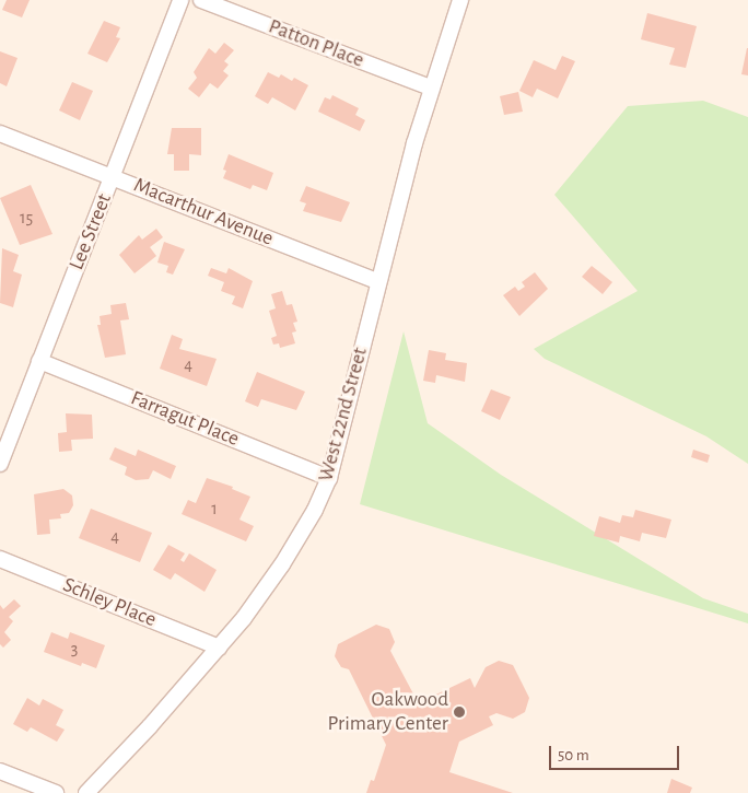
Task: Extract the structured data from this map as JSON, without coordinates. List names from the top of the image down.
{
  "streets": {
    "street": [
      "Patton Place",
      "Macarthur Avenue",
      "Lee Street",
      "West 22nd Street",
      "Farragut Place",
      "Schley Place"
    ]
  },
  "crossings": [
    ["Patton Place", "West 22nd Street"],
    ["Macarthur Avenue", "Lee Street"],
    ["Macarthur Avenue", "West 22nd Street"],
    ["Lee Street", "Farragut Place"],
    ["West 22nd Street", "Farragut Place"],
    ["West 22nd Street", "Schley Place"]
  ],
  "places": ["Oakwood Primary Center"],
  "house_numbers": [
    "15",
    "4",
    "1",
    "4",
    "3"
  ],
  "scale_bar": "50 m"
}
